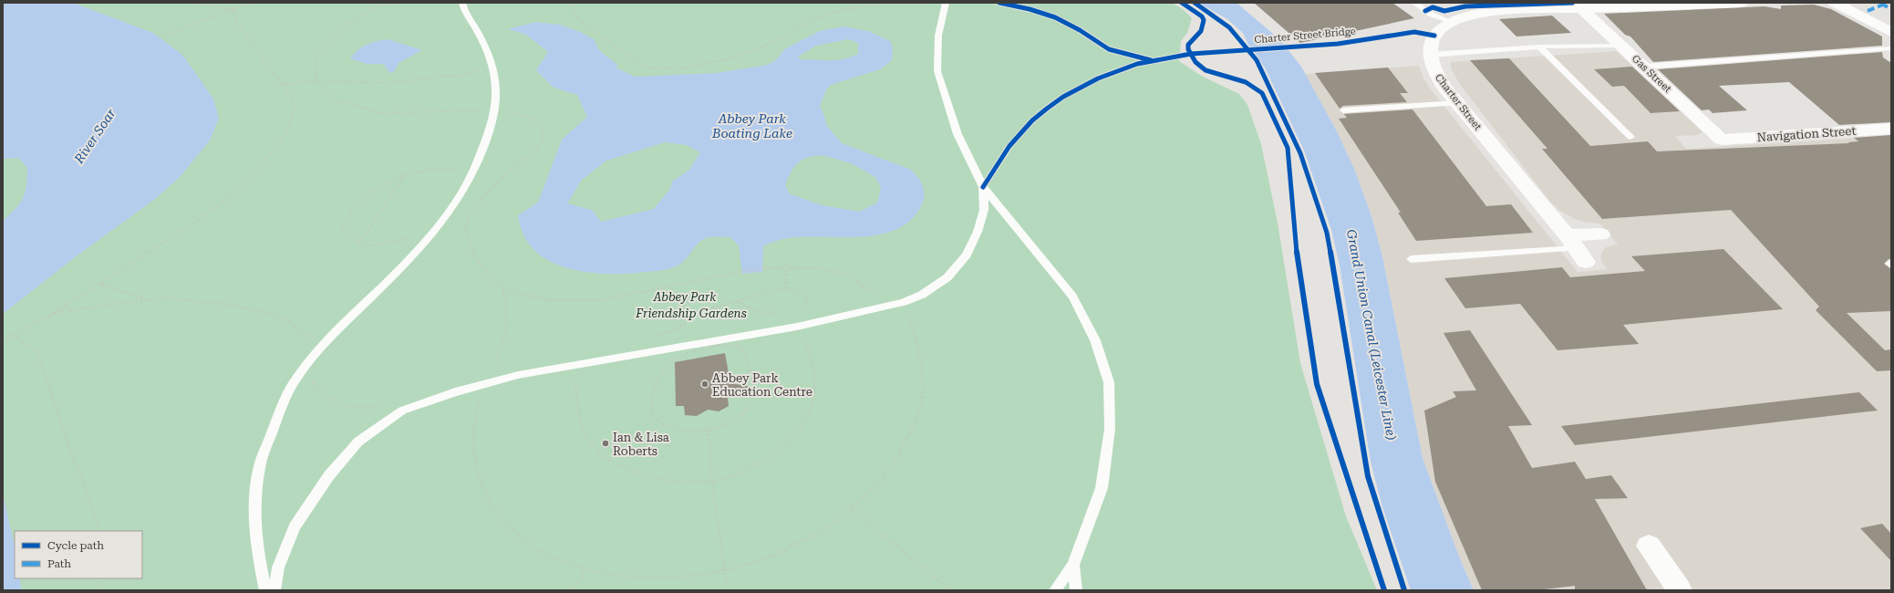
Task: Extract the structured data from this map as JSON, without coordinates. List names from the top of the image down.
{
  "streets": {
    "street": ["Gas Street", "Charter Street", "Navigation Street"],
    "cycle path": ["Charter Street Bridge"]
  },
  "crossings": [
    ["Gas Street", "Charter Street"],
    ["Gas Street", "Navigation Street"]
  ],
  "water": ["Abbey Park Boating Lake", "River Soar", "Grand Union Canal (Leicester Line)"],
  "parks": ["Abbey Park", "Friendship Gardens"],
  "places": ["Abbey Park Education Centre", "Ian & Lisa Roberts"],
  "legend": ["Cycle path", "Path"]
}
